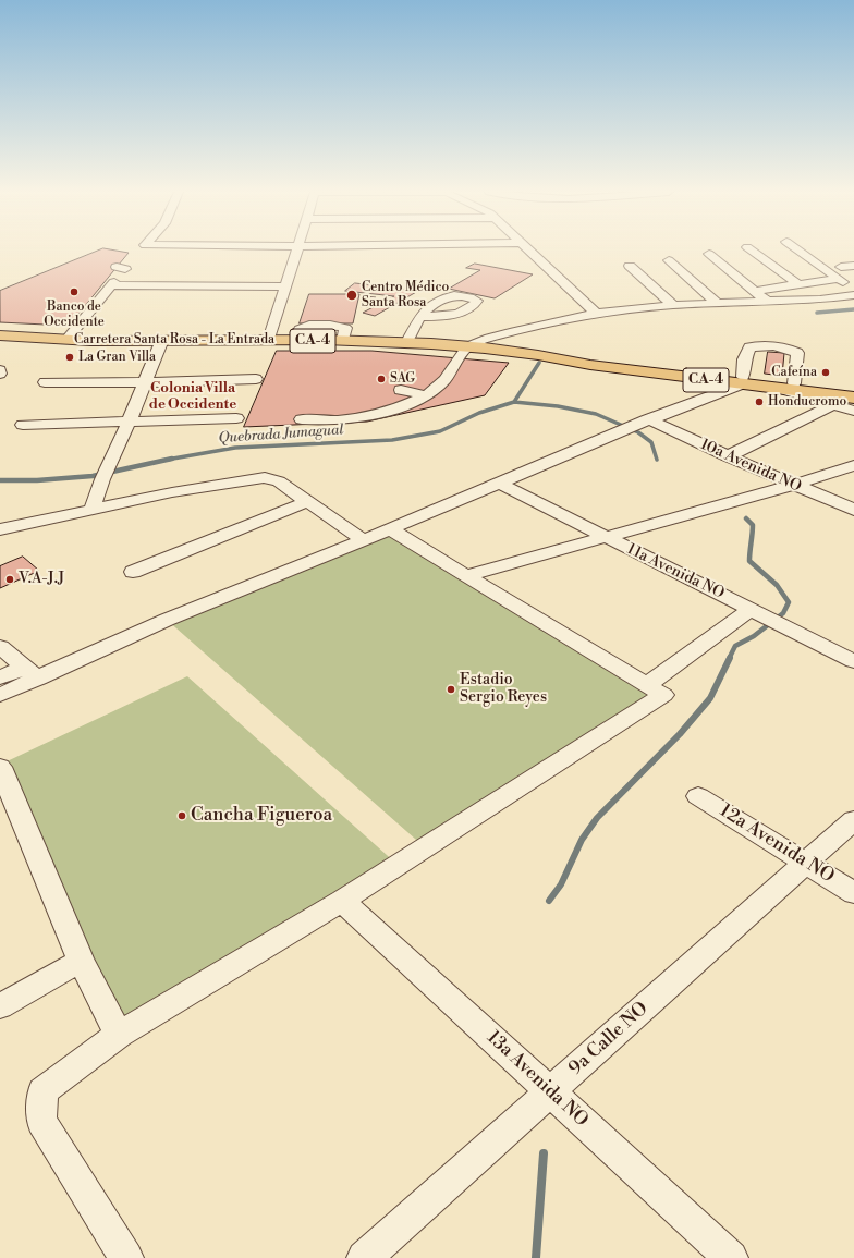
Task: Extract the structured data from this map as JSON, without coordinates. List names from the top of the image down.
{
  "streets": {
    "main road": ["Carretera Santa Rosa - La Entrada", "CA-4"],
    "street": [
      "10a Avenida NO",
      "11a Avenida NO",
      "12a Avenida NO",
      "9a Calle NO",
      "13a Avenida NO"
    ]
  },
  "crossings": [
    ["Carretera Santa Rosa - La Entrada", "CA-4"],
    ["12a Avenida NO", "9a Calle NO"],
    ["9a Calle NO", "13a Avenida NO"]
  ],
  "districts": ["Colonia Villa de Occidente"],
  "water": ["Quebrada Jumagual"],
  "places": [
    "Banco de Occidente",
    "Centro Médico Santa Rosa",
    "La Gran Villa",
    "Cafeína",
    "SAG",
    "Honducromo",
    "V.A-J.J",
    "Estadio Sergio Reyes",
    "Cancha Figueroa"
  ]
}
